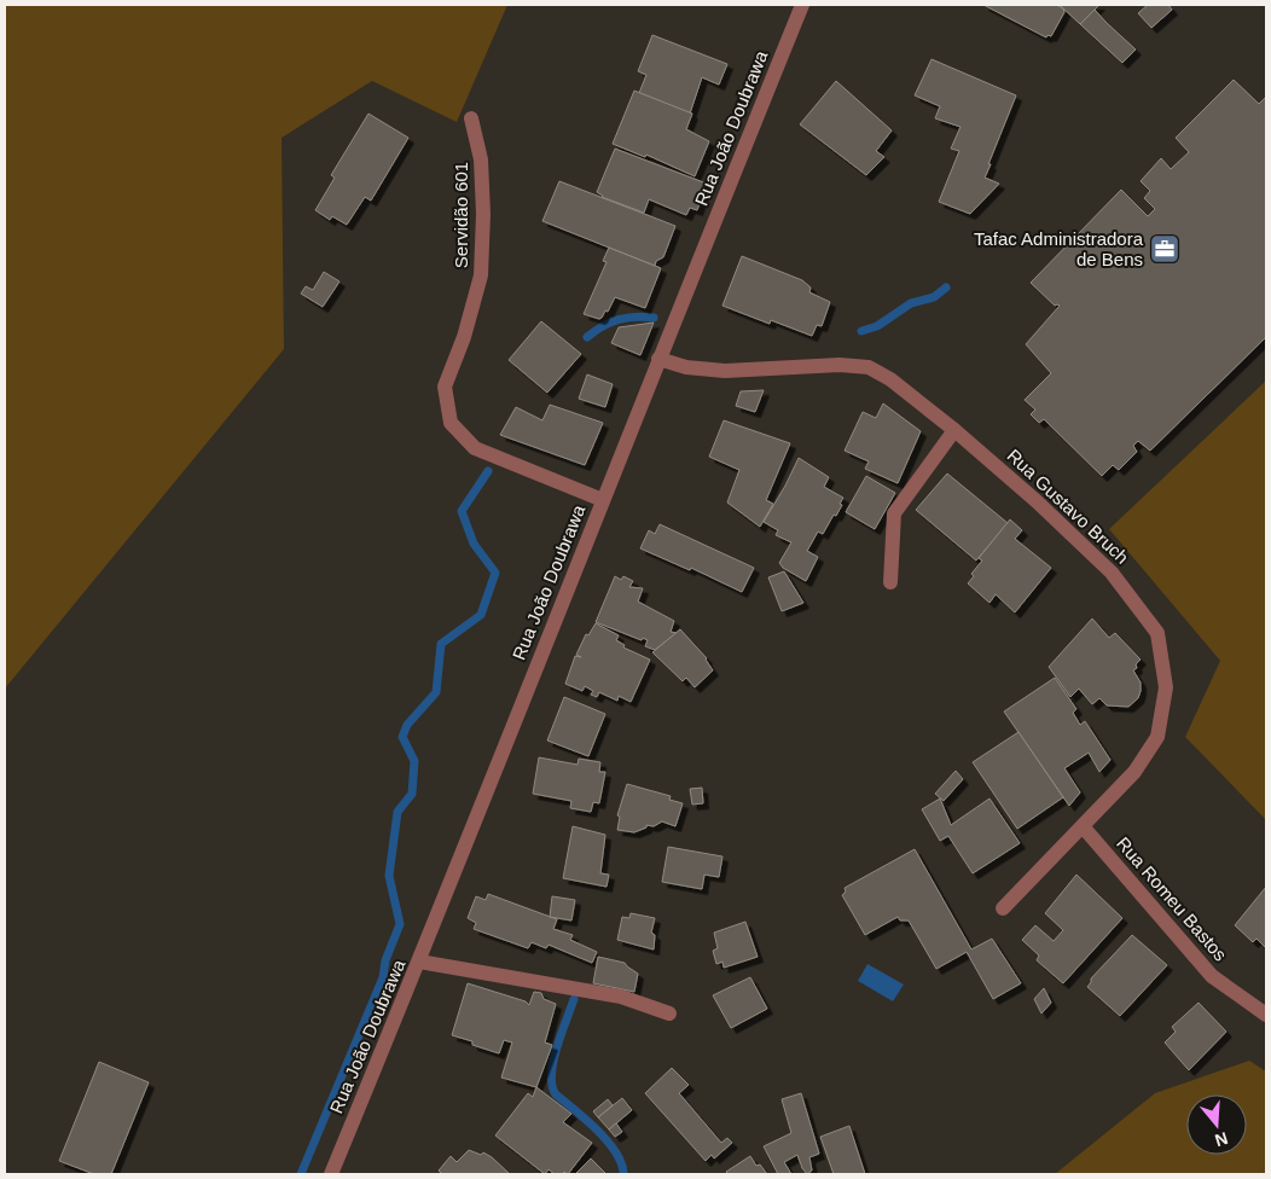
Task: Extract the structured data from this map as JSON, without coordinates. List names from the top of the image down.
{
  "streets": {
    "street": [
      "Rua João Doubrawa",
      "Servidão 601",
      "Rua Gustavo Bruch",
      "Rua Romeu Bastos"
    ]
  },
  "crossings": [
    ["Rua João Doubrawa", "Servidão 601"],
    ["Rua João Doubrawa", "Rua Gustavo Bruch"],
    ["Rua Gustavo Bruch", "Rua Romeu Bastos"]
  ],
  "places": {
    "office": ["Tafac Administradora de Bens"]
  },
  "north": "bottom"
}
